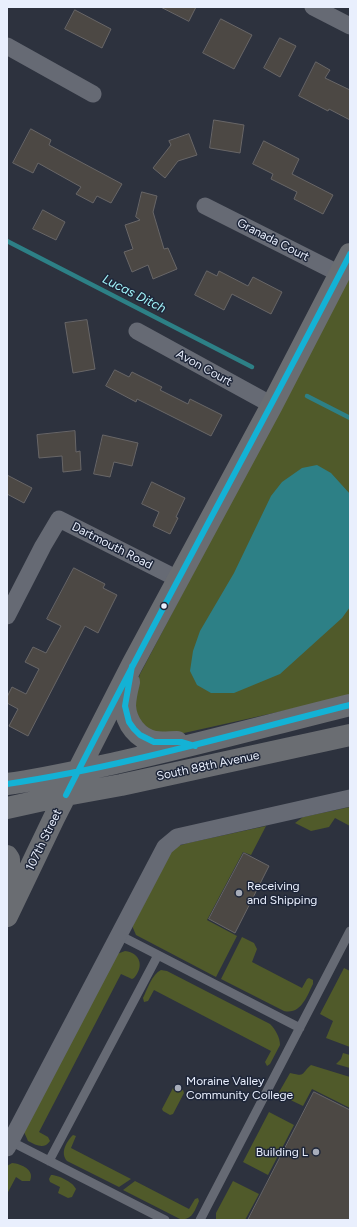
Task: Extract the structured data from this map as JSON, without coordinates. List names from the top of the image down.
{
  "streets": {
    "street": [
      "Granada Court",
      "Avon Court",
      "Dartmouth Road",
      "South 88th Avenue",
      "107th Street"
    ]
  },
  "crossings": [
    ["Granada Court", "107th Street"],
    ["Avon Court", "107th Street"],
    ["Dartmouth Road", "107th Street"],
    ["South 88th Avenue", "107th Street"]
  ],
  "water": ["Lucas Ditch"],
  "places": ["Receiving and Shipping", "Moraine Valley Community College", "Building L"]
}
